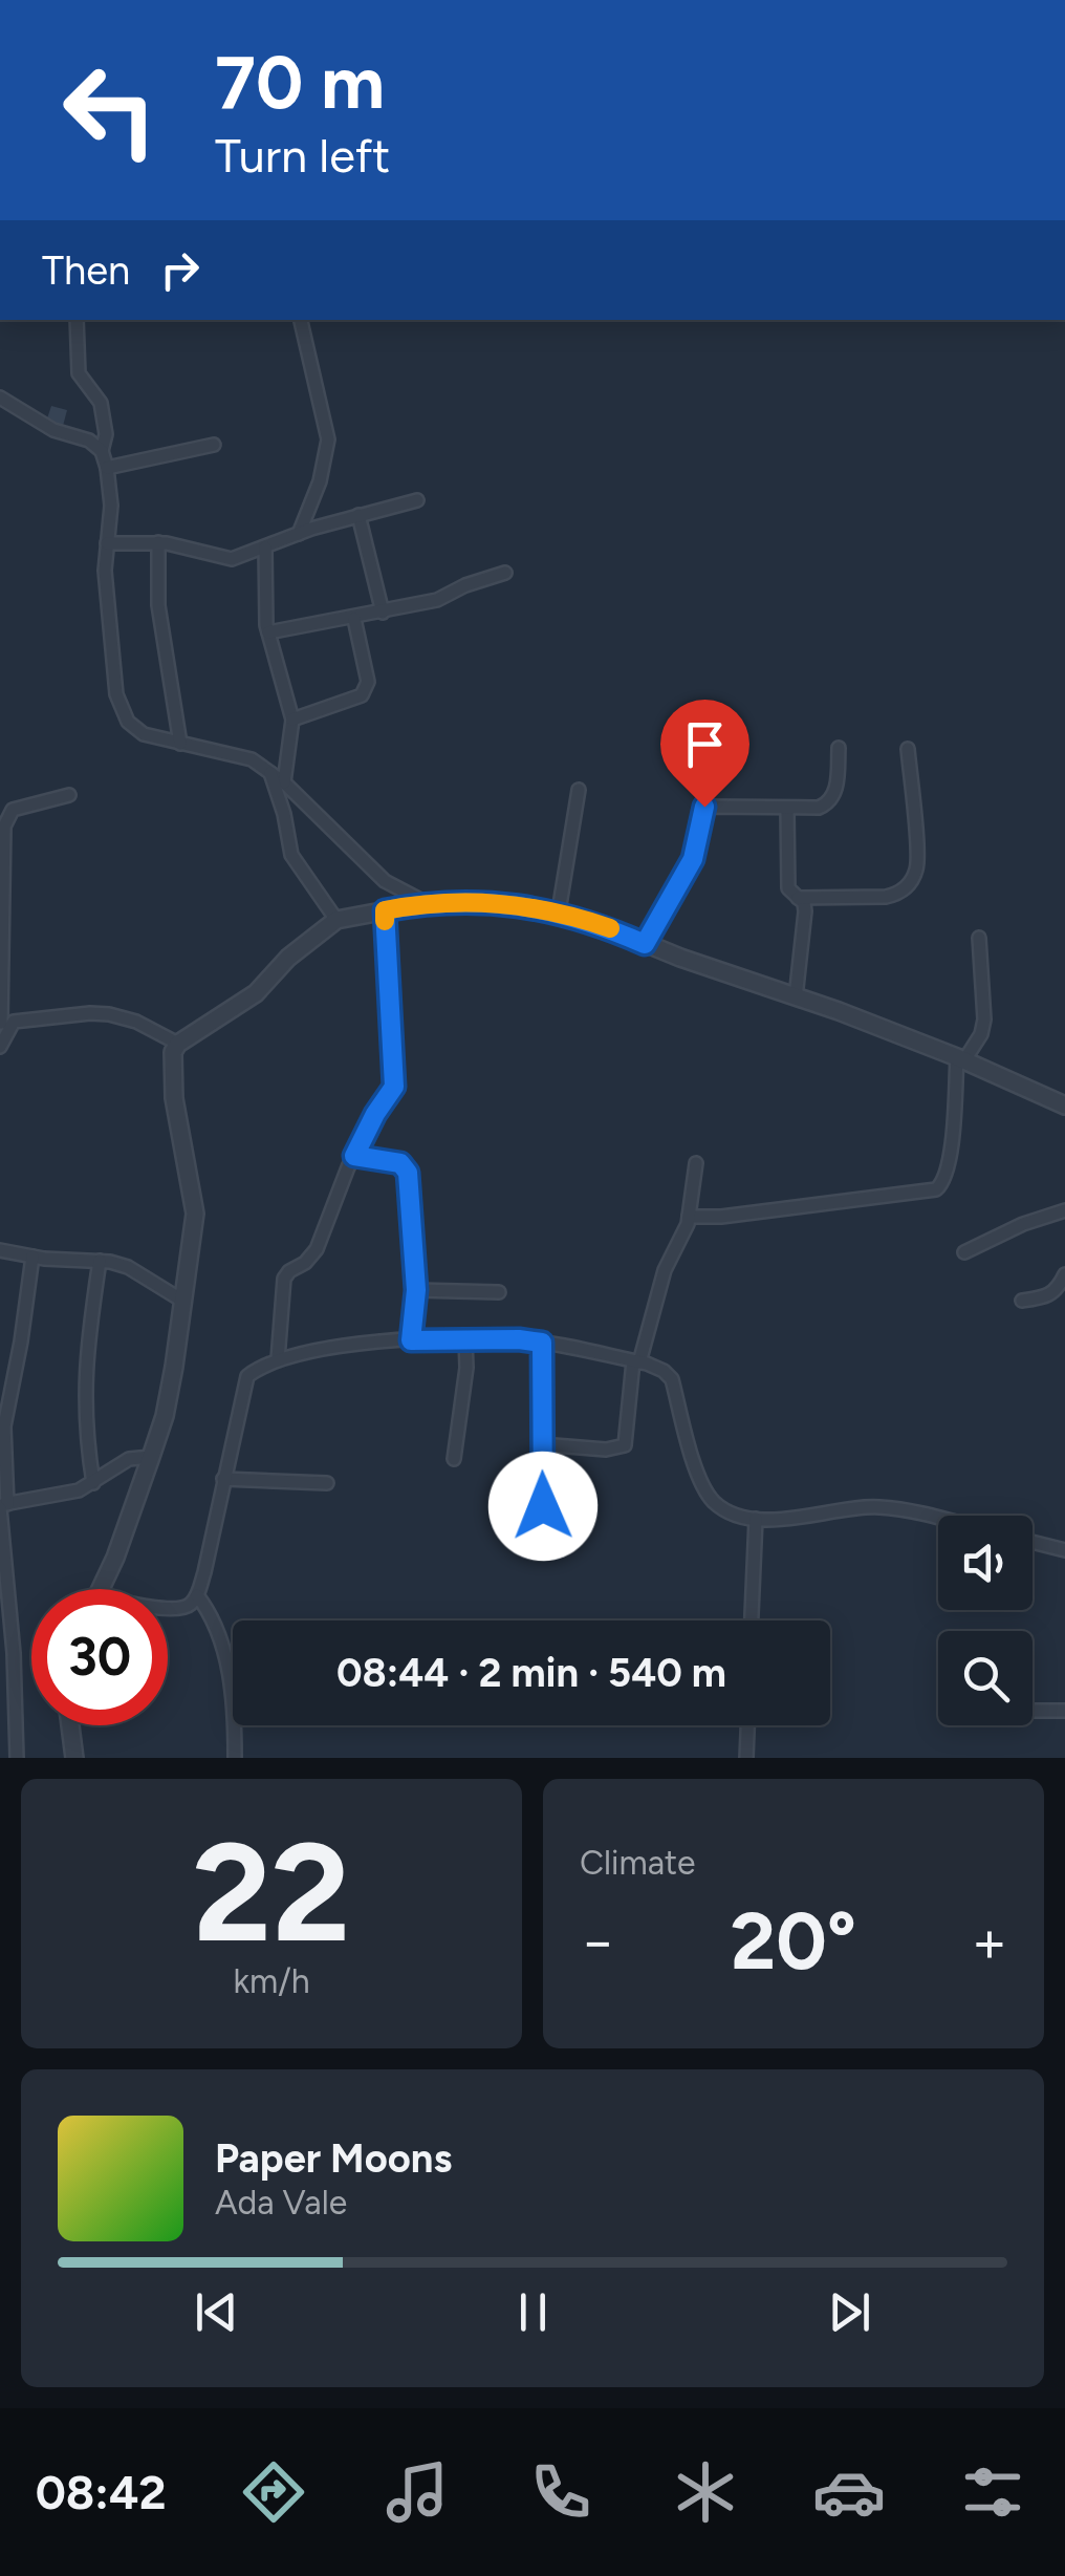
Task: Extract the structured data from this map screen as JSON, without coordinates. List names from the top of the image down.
{
  "page": {
    "turn": ["70 m", "Turn left"],
    "then": "Then",
    "limit": "30",
    "trip": "08:44 · 2 min · 540 m",
    "tile": [
      ["22", "km/h"],
      "Climate"
    ],
    "heat": ["−", "20°", "+"],
    "song": ["Paper Moons", "Ada Vale"],
    "tabs": "08:42"
  }
}
